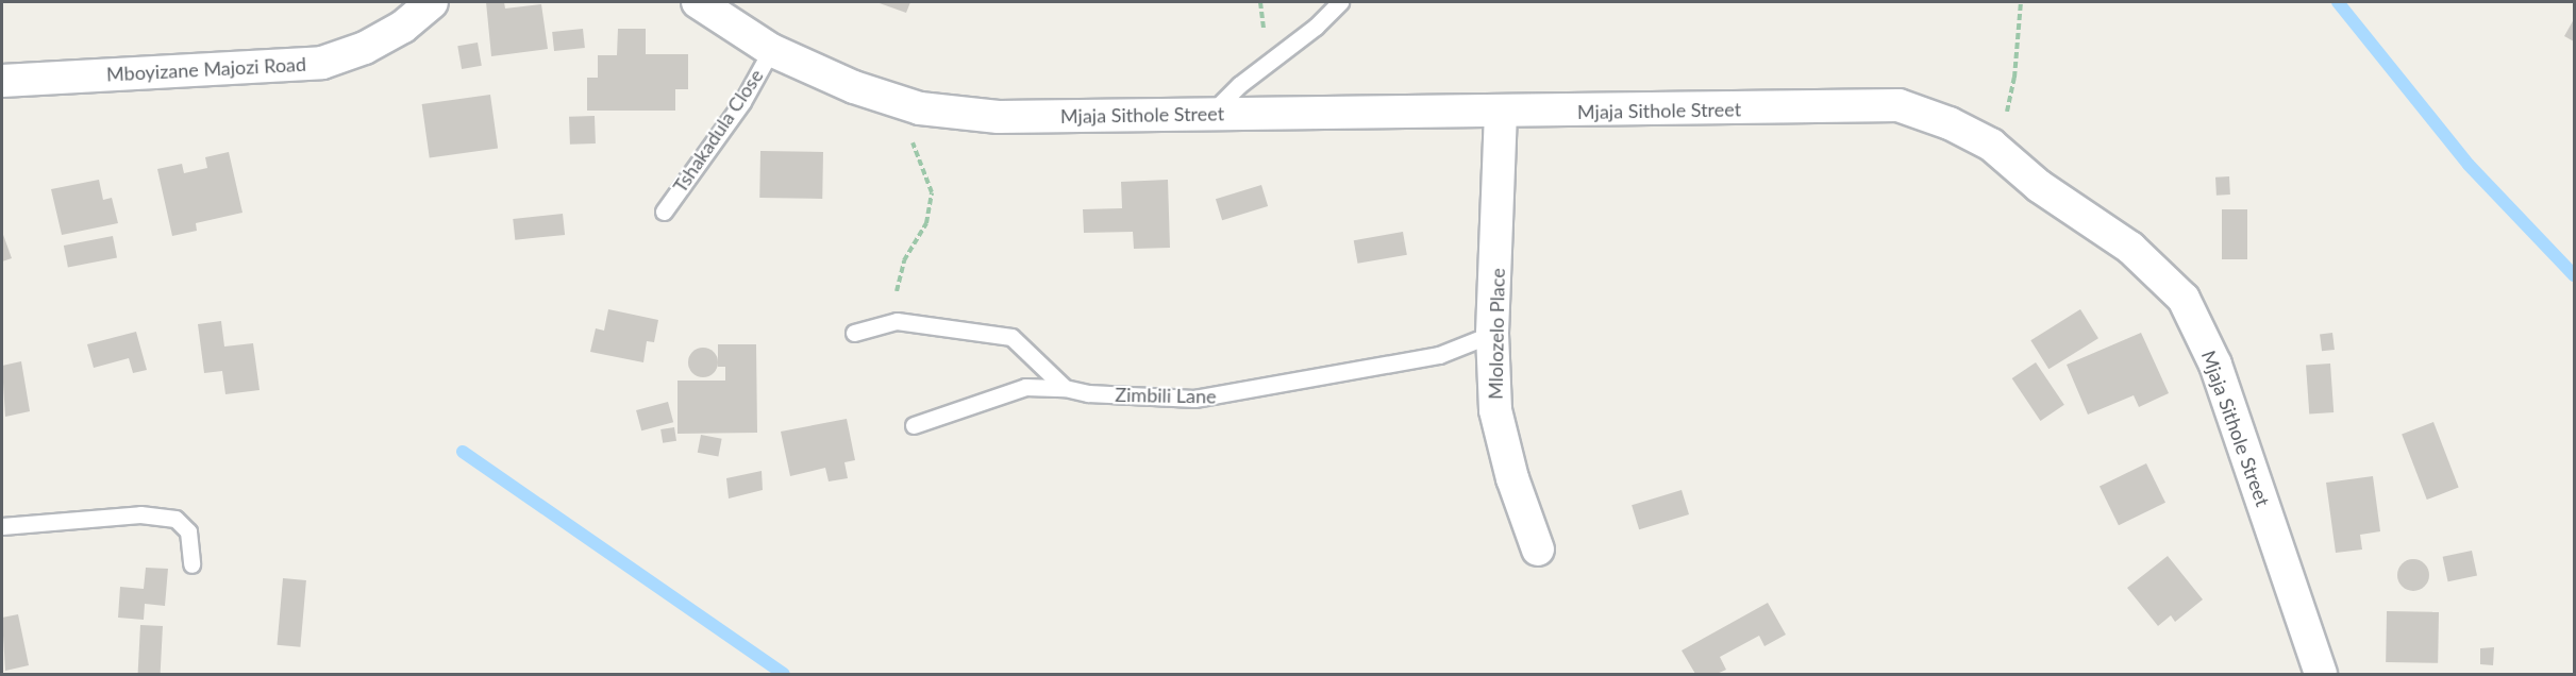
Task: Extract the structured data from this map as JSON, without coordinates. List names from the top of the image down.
{
  "streets": {
    "street": ["Mboyizane Majozi Road", "Mjaja Sithole Street", "Mlolozelo Place"],
    "lane": ["Tshakadula Close", "Zimbili Lane"]
  },
  "crossings": [
    ["Mjaja Sithole Street", "Tshakadula Close"],
    ["Mjaja Sithole Street", "Mlolozelo Place"],
    ["Mlolozelo Place", "Zimbili Lane"]
  ]
}
